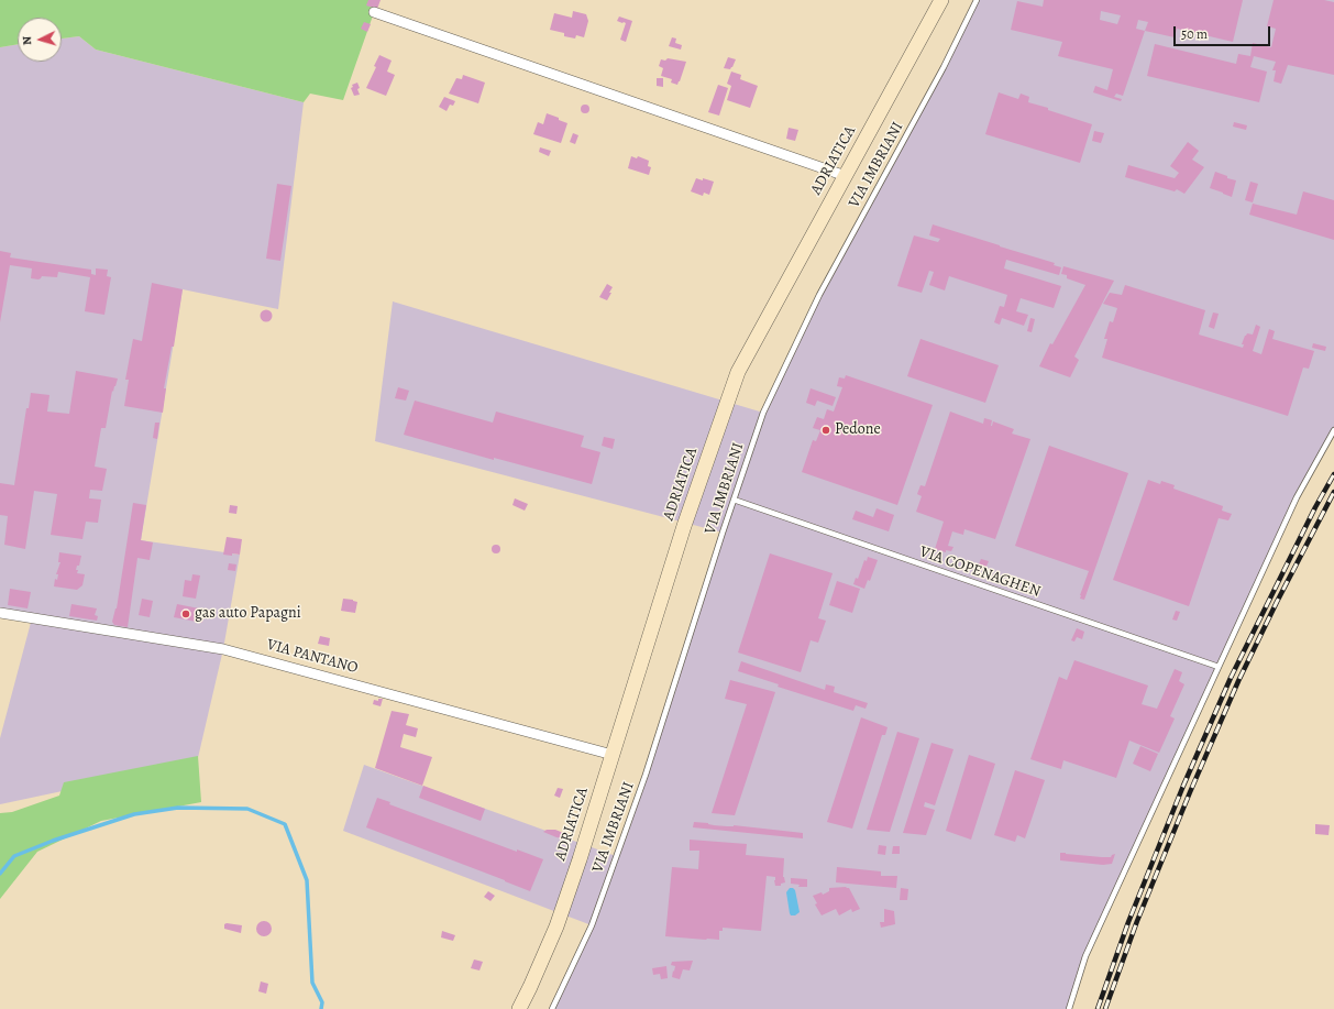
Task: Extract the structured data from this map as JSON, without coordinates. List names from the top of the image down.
{
  "streets": {
    "main road": ["ADRIATICA"],
    "street": ["VIA PANTANO"],
    "lane": ["VIA IMBRIANI", "VIA COPENAGHEN"]
  },
  "crossings": [
    ["ADRIATICA", "VIA PANTANO"],
    ["VIA IMBRIANI", "VIA COPENAGHEN"]
  ],
  "places": ["Pedone", "gas auto Papagni"],
  "scale_bar": "50 m",
  "north": "left"
}
